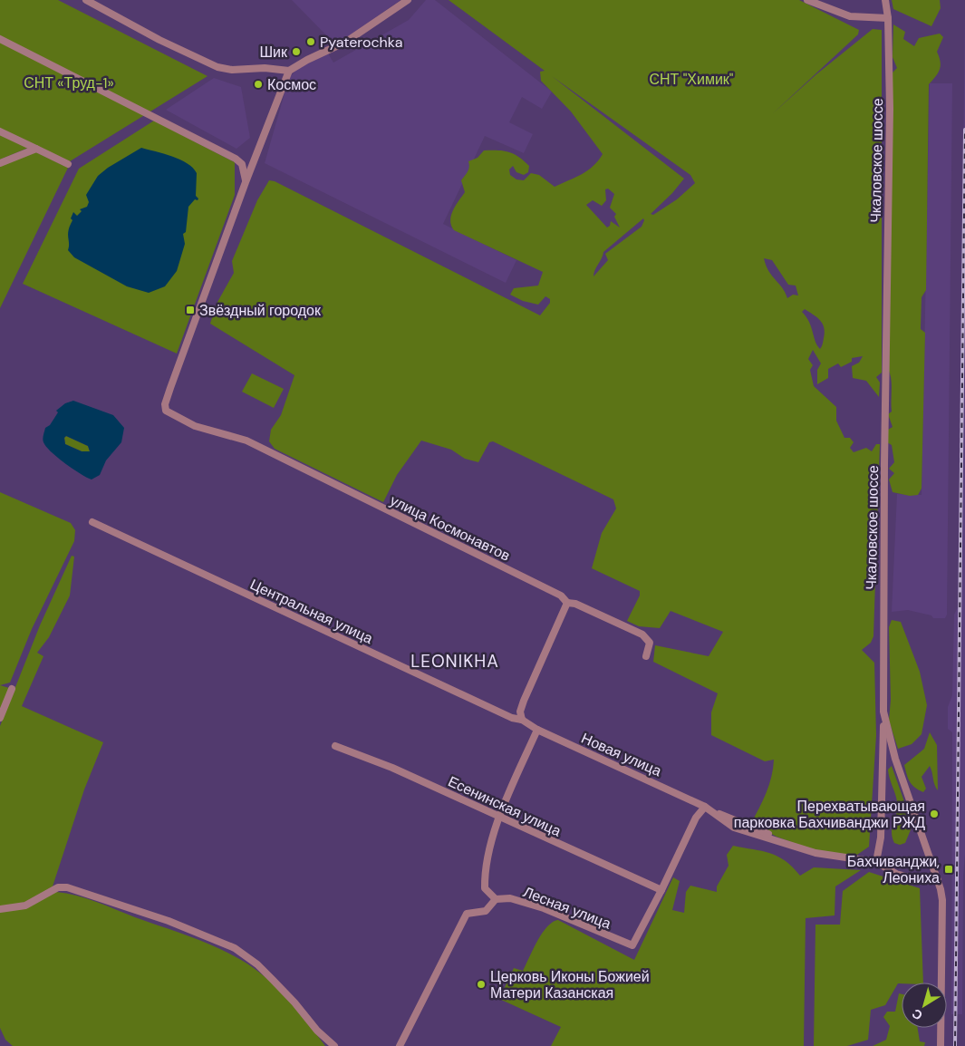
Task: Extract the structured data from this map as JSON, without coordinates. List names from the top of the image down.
{
  "streets": {
    "street": [
      "Чкаловское шоссе",
      "улица Космонавтов",
      "Центральная улица",
      "Новая улица",
      "Есенинская улица",
      "Лесная улица"
    ]
  },
  "crossings": [
    ["Центральная улица", "Новая улица"],
    ["Есенинская улица", "Лесная улица"]
  ],
  "districts": ["LEONIKHA"],
  "parks": ["СНТ \"Химик\"", "СНТ «Труд-1»"],
  "places": {
    "other": [
      "Pyaterochka",
      "Шик",
      "Космос",
      "Перехватывающая парковка Бахчиванджи РЖД",
      "Церковь Иконы Божией Матери Казанская"
    ],
    "transit": ["Звёздный городок", "Бахчиванджи, Леониха"]
  },
  "north": "bottom left"
}
